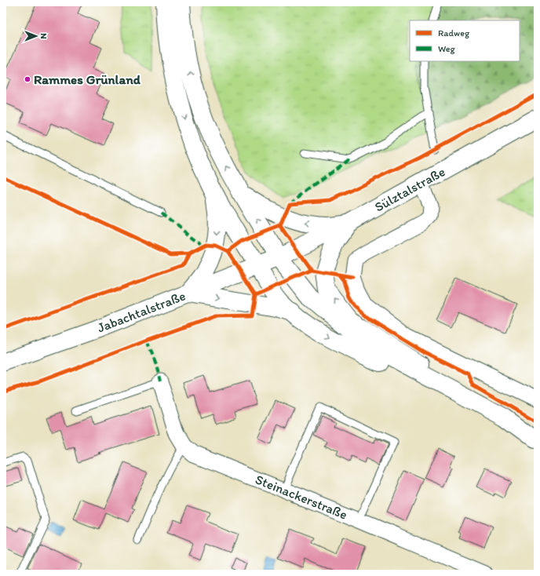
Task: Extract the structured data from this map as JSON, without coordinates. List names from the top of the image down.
{
  "streets": {
    "main road": ["Sülztalstraße", "Jabachtalstraße"],
    "street": ["Steinackerstraße"]
  },
  "crossings": [
    ["Sülztalstraße", "Jabachtalstraße"]
  ],
  "places": ["Rammes Grünland"],
  "legend": ["Radweg", "Weg"],
  "north": "right"
}
